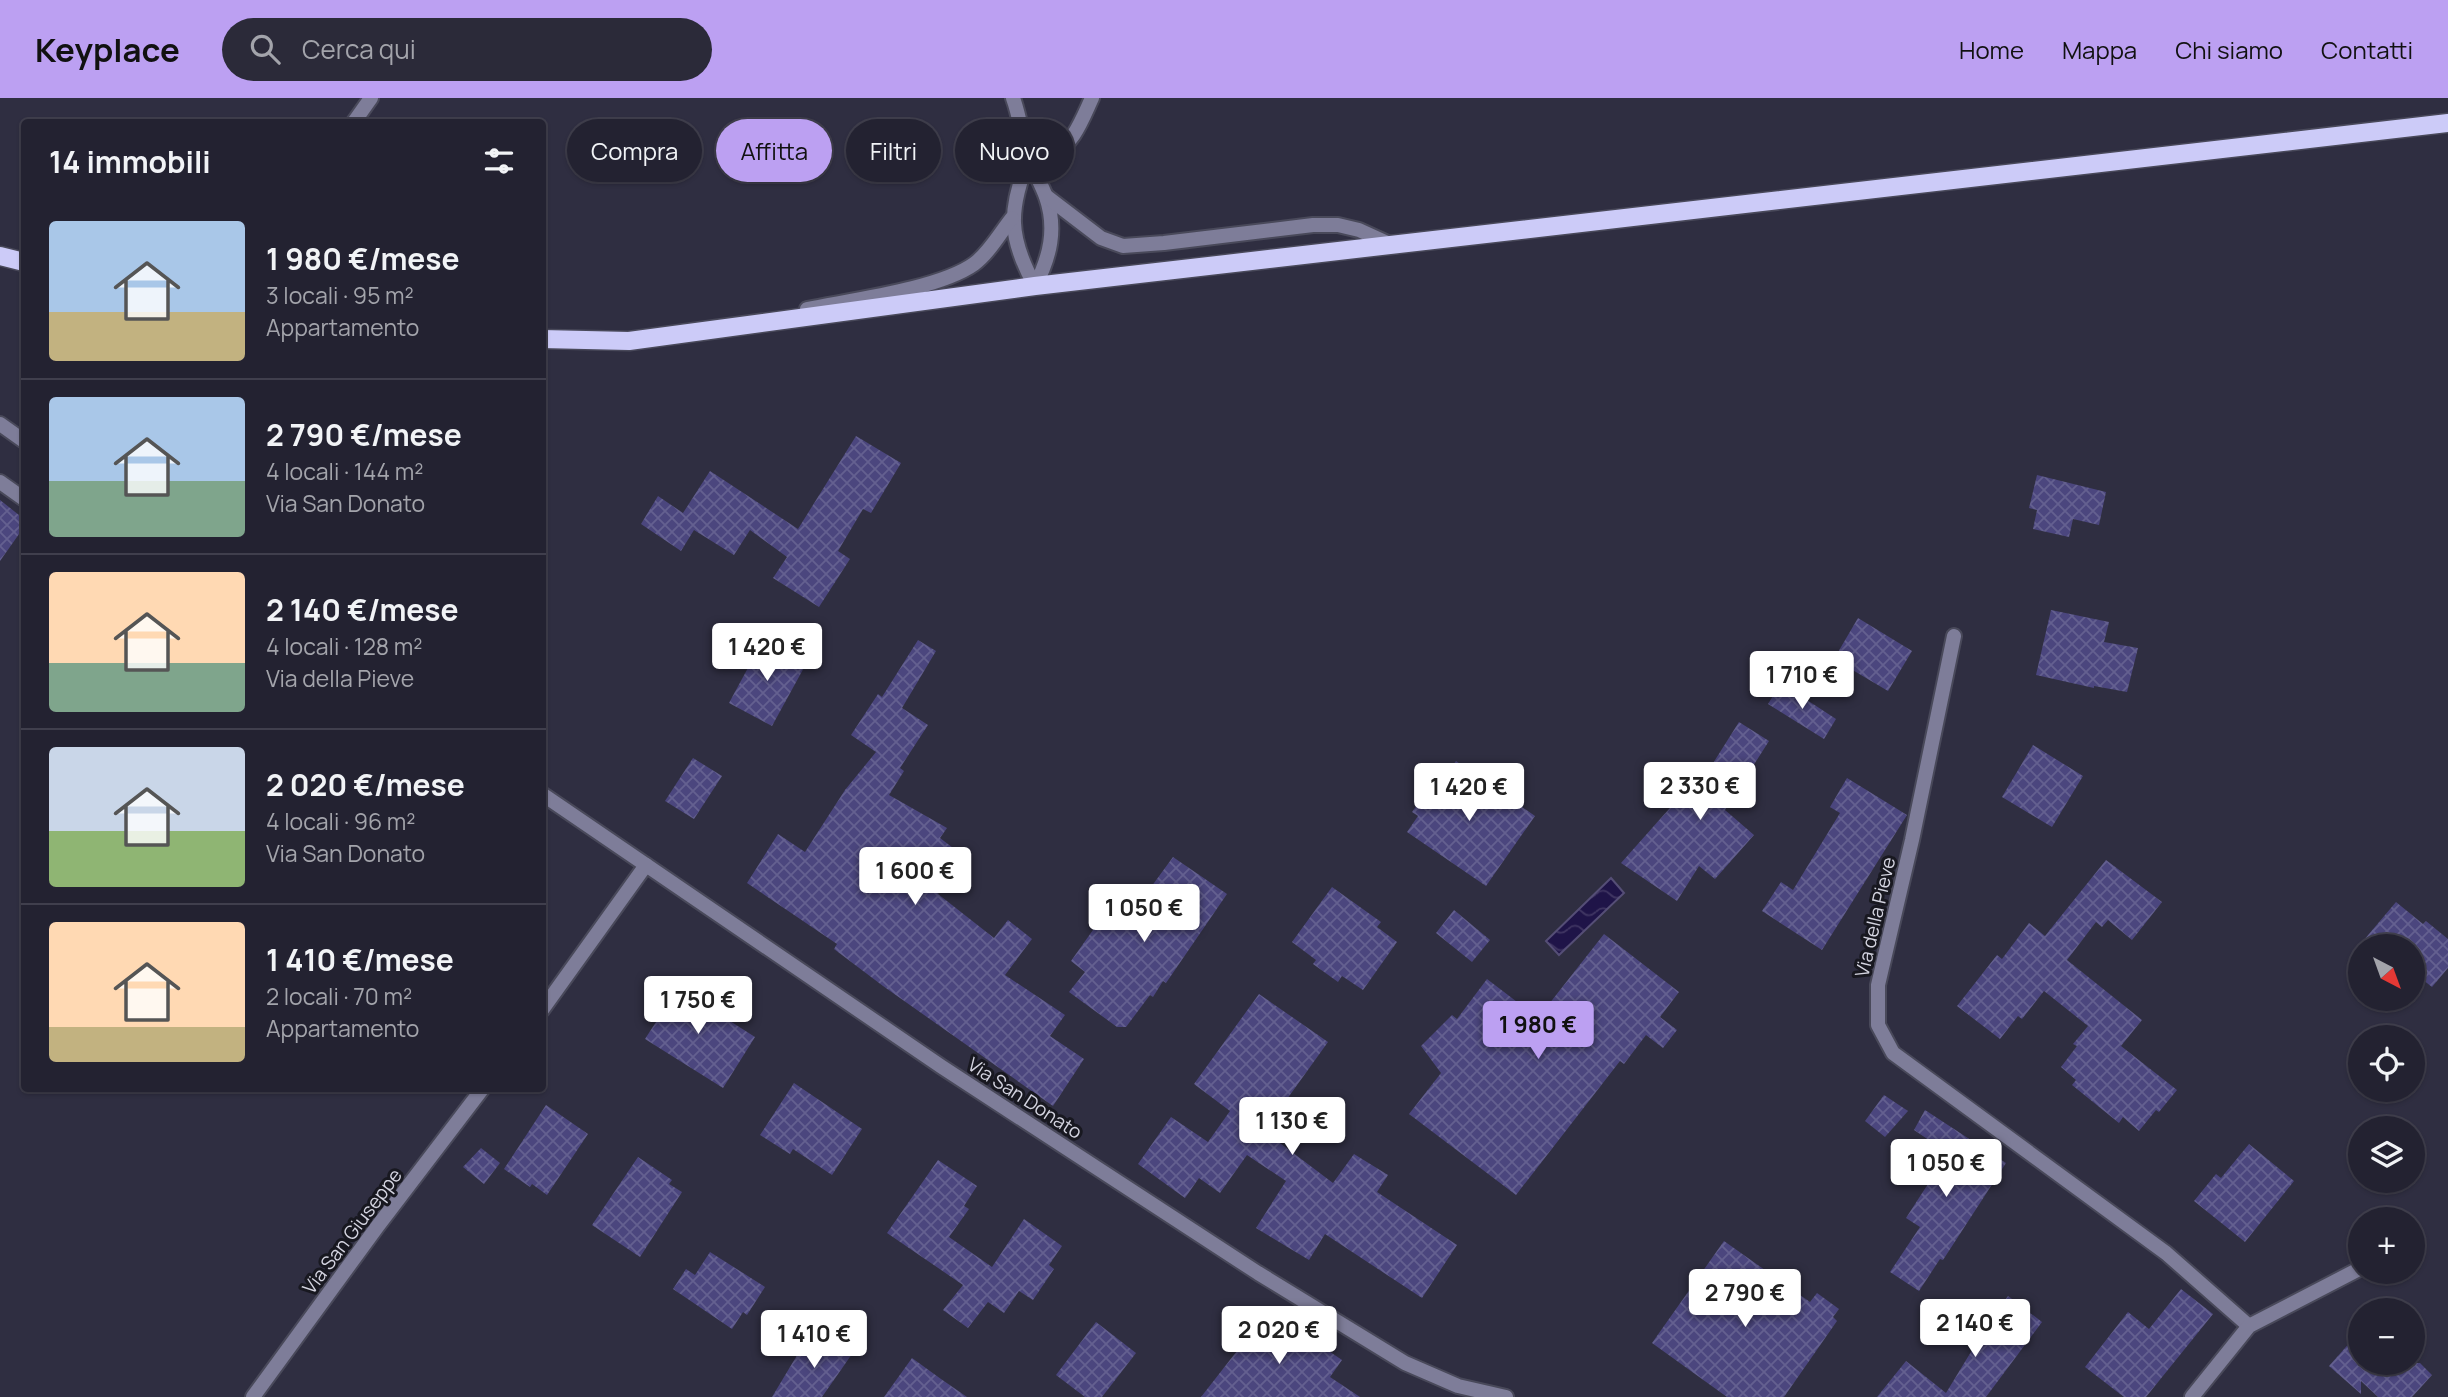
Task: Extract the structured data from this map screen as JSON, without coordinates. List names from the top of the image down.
{
  "streets": {
    "street": ["Via della Pieve", "Via San Donato", "Via San Giuseppe"]
  },
  "north": "bottom right",
  "page": {
    "header": "Keyplace",
    "search": "Cerca qui",
    "nav": [
      "Home",
      "Mappa",
      "Chi siamo",
      "Contatti"
    ],
    "chip": [
      "Compra",
      "Affitta",
      "Filtri",
      "Nuovo"
    ],
    "heading": "14 immobili",
    "list": [
      {
        "name": "1 980 €/mese",
        "note": "3 locali · 95 m² · Appartamento"
      },
      {
        "name": "2 790 €/mese",
        "note": "4 locali · 144 m² · Via San Donato"
      },
      {
        "name": "2 140 €/mese",
        "note": "4 locali · 128 m² · Via della Pieve"
      },
      {
        "name": "2 020 €/mese",
        "note": "4 locali · 96 m² · Via San Donato"
      },
      {
        "name": "1 410 €/mese",
        "note": "2 locali · 70 m² · Appartamento"
      }
    ],
    "price": [
      "1 420 €",
      "1 710 €",
      "2 330 €",
      "1 420 €",
      "1 600 €",
      "1 050 €",
      "1 750 €",
      "1 980 €",
      "1 130 €",
      "1 050 €",
      "2 790 €",
      "2 140 €",
      "2 020 €",
      "1 410 €"
    ],
    "map_buttons": ["+", "−"]
  }
}
